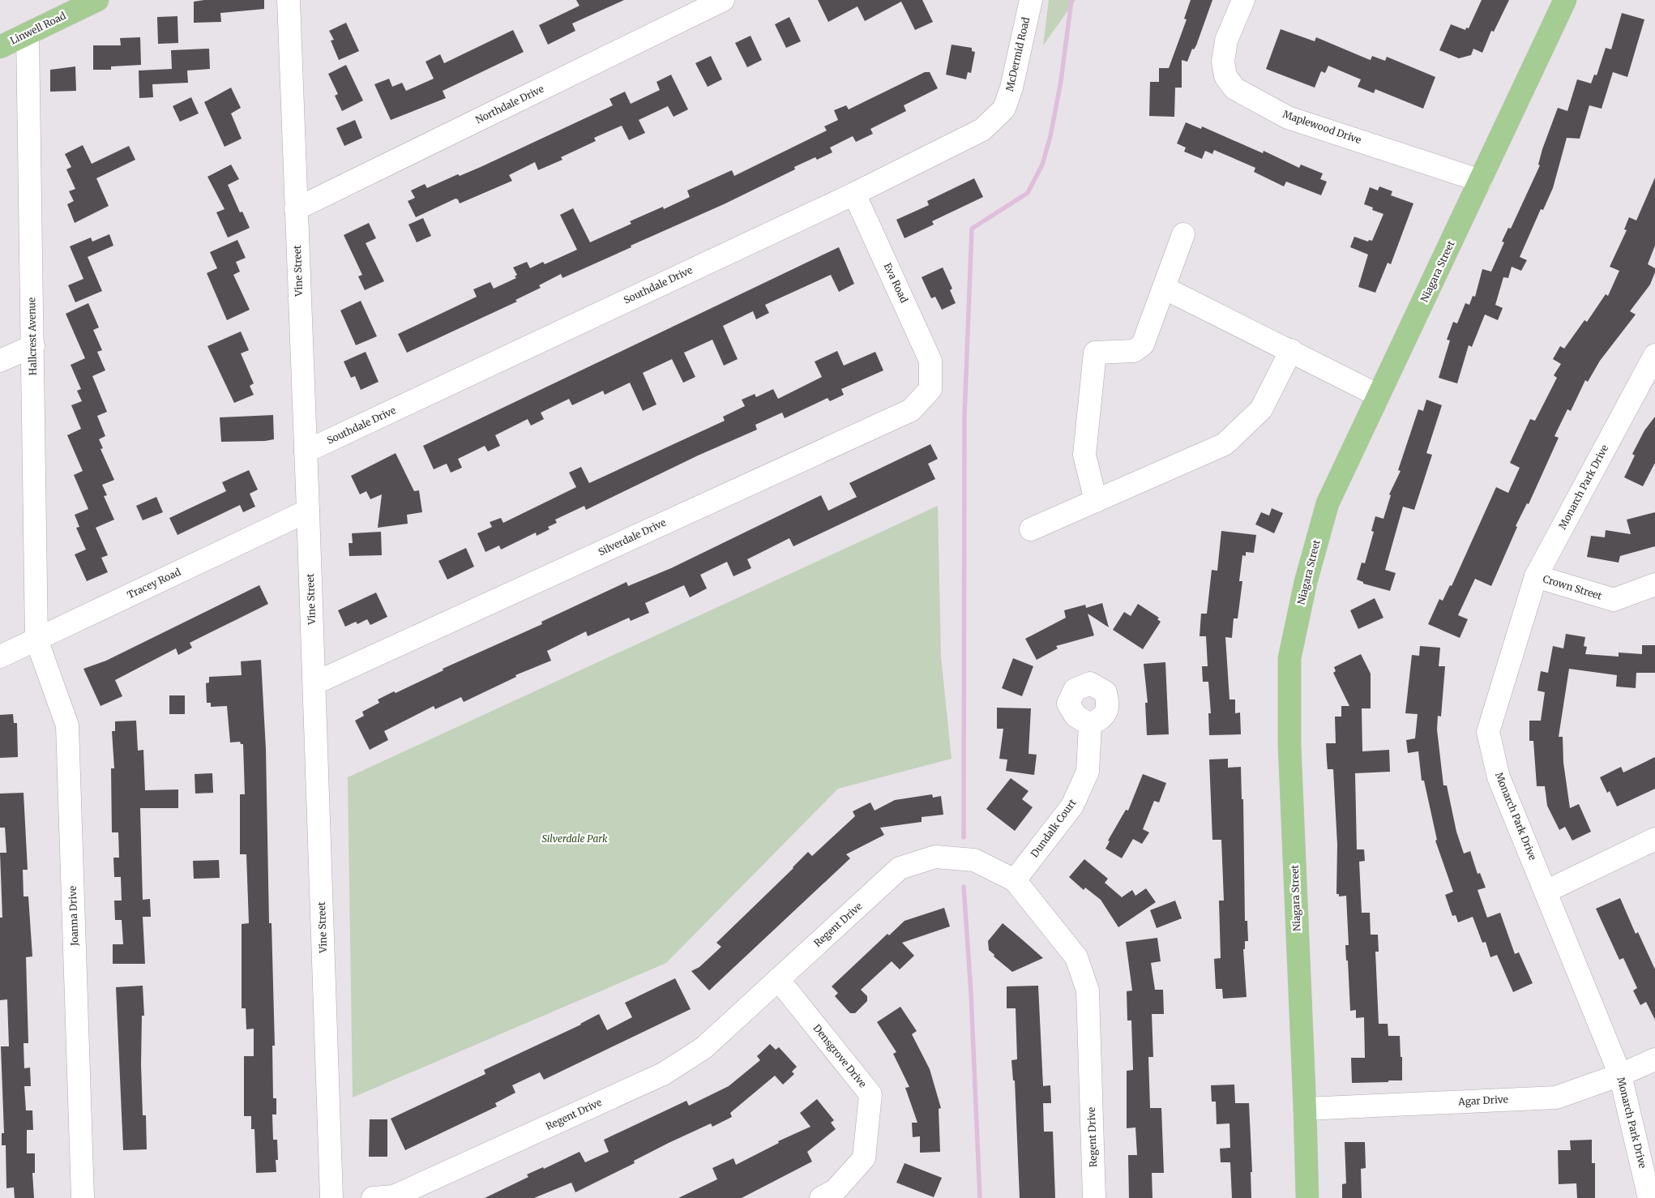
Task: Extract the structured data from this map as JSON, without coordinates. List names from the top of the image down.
{
  "streets": {
    "main road": ["Linwell Road", "Niagara Street"],
    "street": [
      "McDermid Road",
      "Northdale Drive",
      "Maplewood Drive",
      "Vine Street",
      "Eva Road",
      "Southdale Drive",
      "Hallcrest Avenue",
      "Monarch Park Drive",
      "Silverdale Drive",
      "Tracey Road",
      "Crown Street",
      "Dundalk Court",
      "Joanna Drive",
      "Regent Drive",
      "Densgrove Drive",
      "Agar Drive"
    ]
  },
  "crossings": [
    ["Linwell Road", "Hallcrest Avenue"],
    ["McDermid Road", "Southdale Drive"],
    ["Northdale Drive", "Vine Street"],
    ["Maplewood Drive", "Niagara Street"],
    ["Vine Street", "Southdale Drive"],
    ["Vine Street", "Silverdale Drive"],
    ["Vine Street", "Tracey Road"],
    ["Niagara Street", "Agar Drive"],
    ["Eva Road", "Southdale Drive"],
    ["Eva Road", "Silverdale Drive"],
    ["Hallcrest Avenue", "Tracey Road"],
    ["Hallcrest Avenue", "Joanna Drive"],
    ["Monarch Park Drive", "Crown Street"],
    ["Monarch Park Drive", "Agar Drive"],
    ["Tracey Road", "Joanna Drive"],
    ["Dundalk Court", "Regent Drive"],
    ["Regent Drive", "Densgrove Drive"]
  ],
  "parks": ["Silverdale Park"]
}
